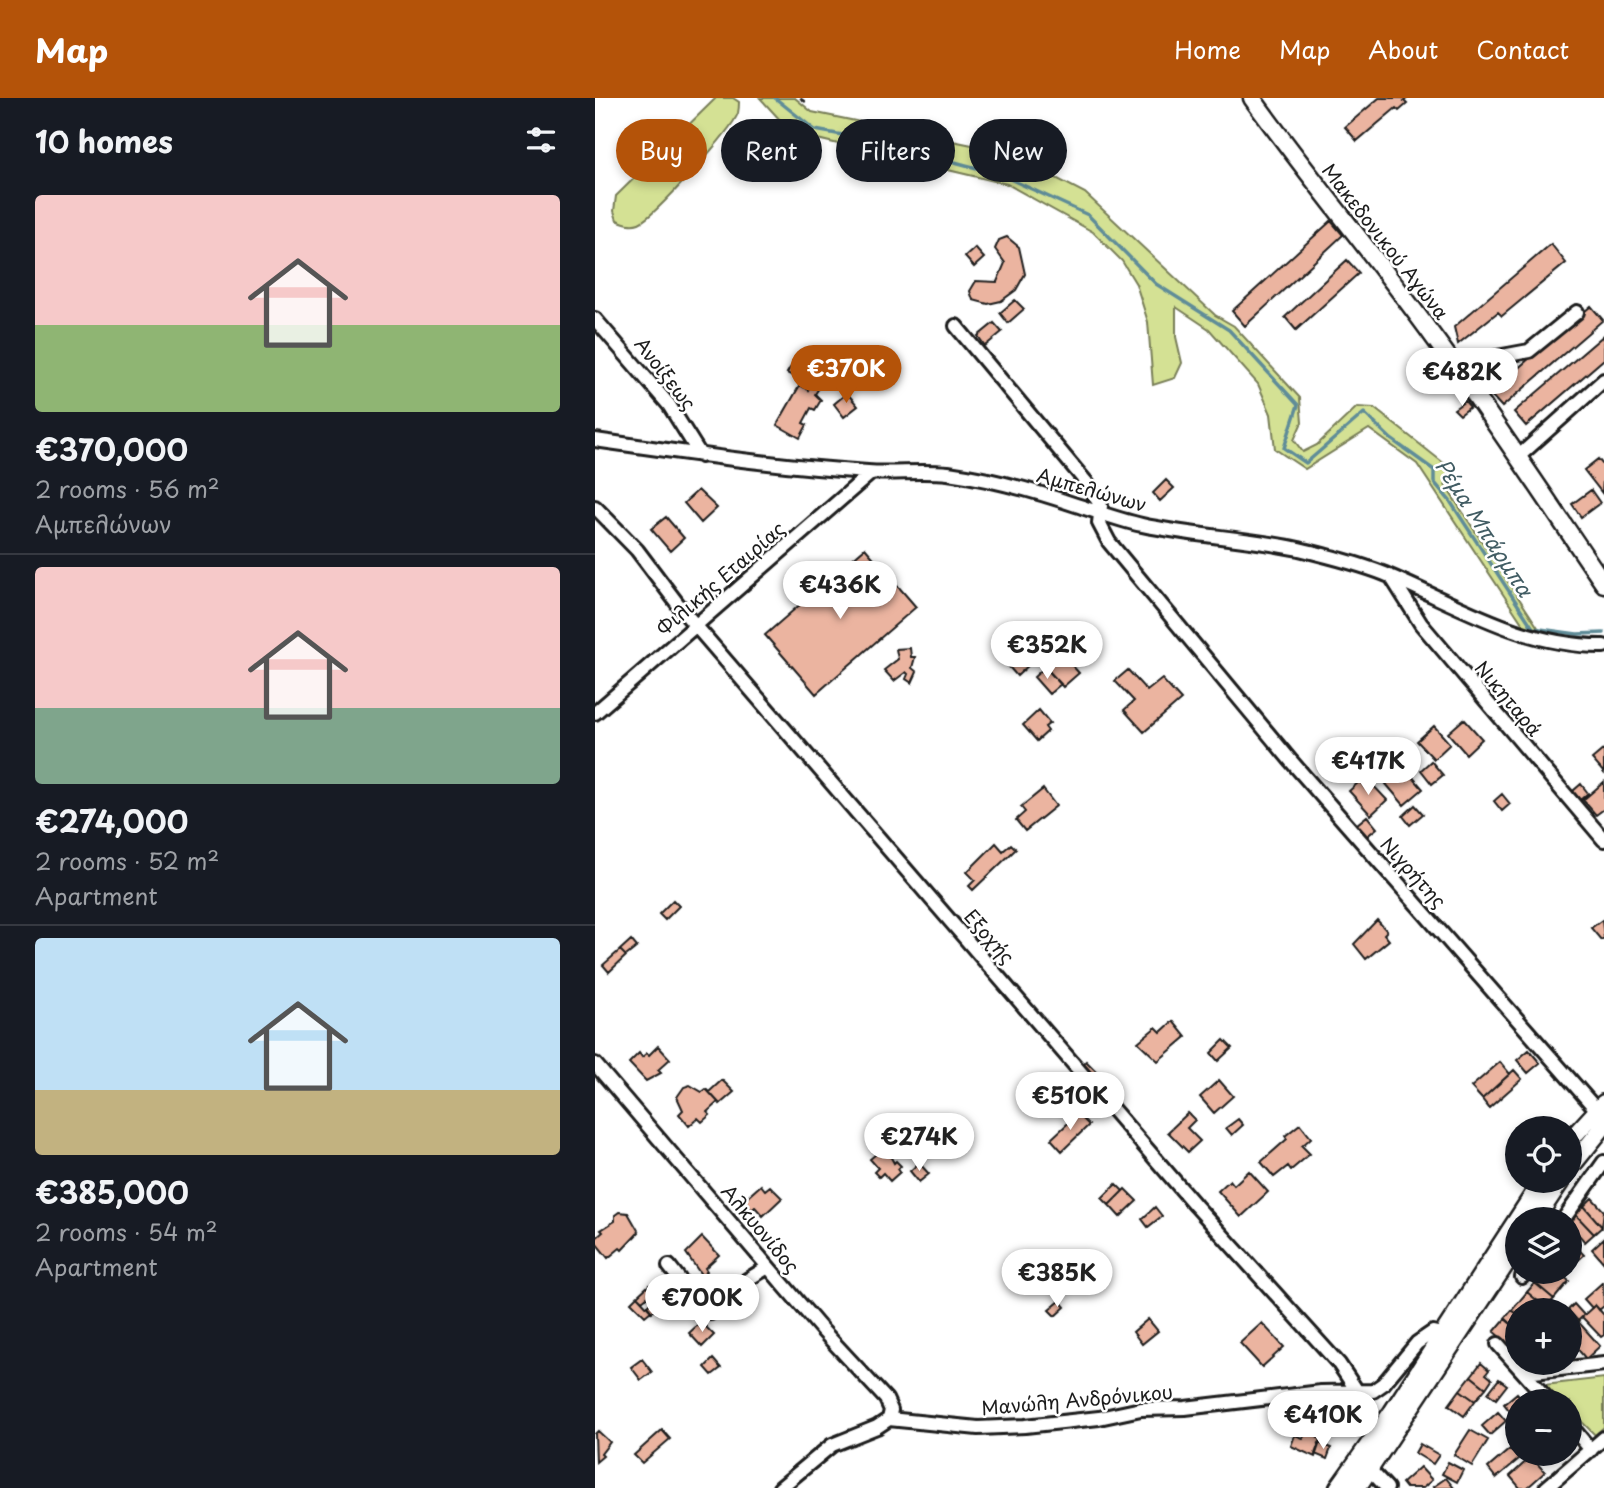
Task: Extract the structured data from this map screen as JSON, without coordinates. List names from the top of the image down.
{
  "streets": {
    "main road": ["Μακεδονικού Αγώνα"],
    "street": [
      "Ανοίξεως",
      "Αμπελώνων",
      "Φιλικής Εταιρίας",
      "Νικηταρά",
      "Νιγρήτης",
      "Εξοχής",
      "Αλκυονίδος",
      "Μανώλη Ανδρόνικου"
    ]
  },
  "crossings": [
    ["Ανοίξεως", "Αμπελώνων"],
    ["Αμπελώνων", "Φιλικής Εταιρίας"],
    ["Αμπελώνων", "Νικηταρά"],
    ["Αμπελώνων", "Νιγρήτης"],
    ["Φιλικής Εταιρίας", "Εξοχής"],
    ["Εξοχής", "Μανώλη Ανδρόνικου"],
    ["Αλκυονίδος", "Μανώλη Ανδρόνικου"]
  ],
  "water": ["Ρέμα Μπάρμπα"],
  "page": {
    "header": "Map",
    "nav": [
      "Home",
      "Map",
      "About",
      "Contact"
    ],
    "heading": "10 homes",
    "chip": [
      "Buy",
      "Rent",
      "Filters",
      "New"
    ],
    "list": [
      {
        "name": "€370,000",
        "note": "2 rooms · 56 m² · Αμπελώνων"
      },
      {
        "name": "€274,000",
        "note": "2 rooms · 52 m² · Apartment"
      },
      {
        "name": "€385,000",
        "note": "2 rooms · 54 m² · Apartment"
      }
    ],
    "price": [
      "€370K",
      "€482K",
      "€436K",
      "€352K",
      "€417K",
      "€510K",
      "€274K",
      "€385K",
      "€700K",
      "€410K"
    ],
    "map_buttons": ["+", "−"]
  }
}
